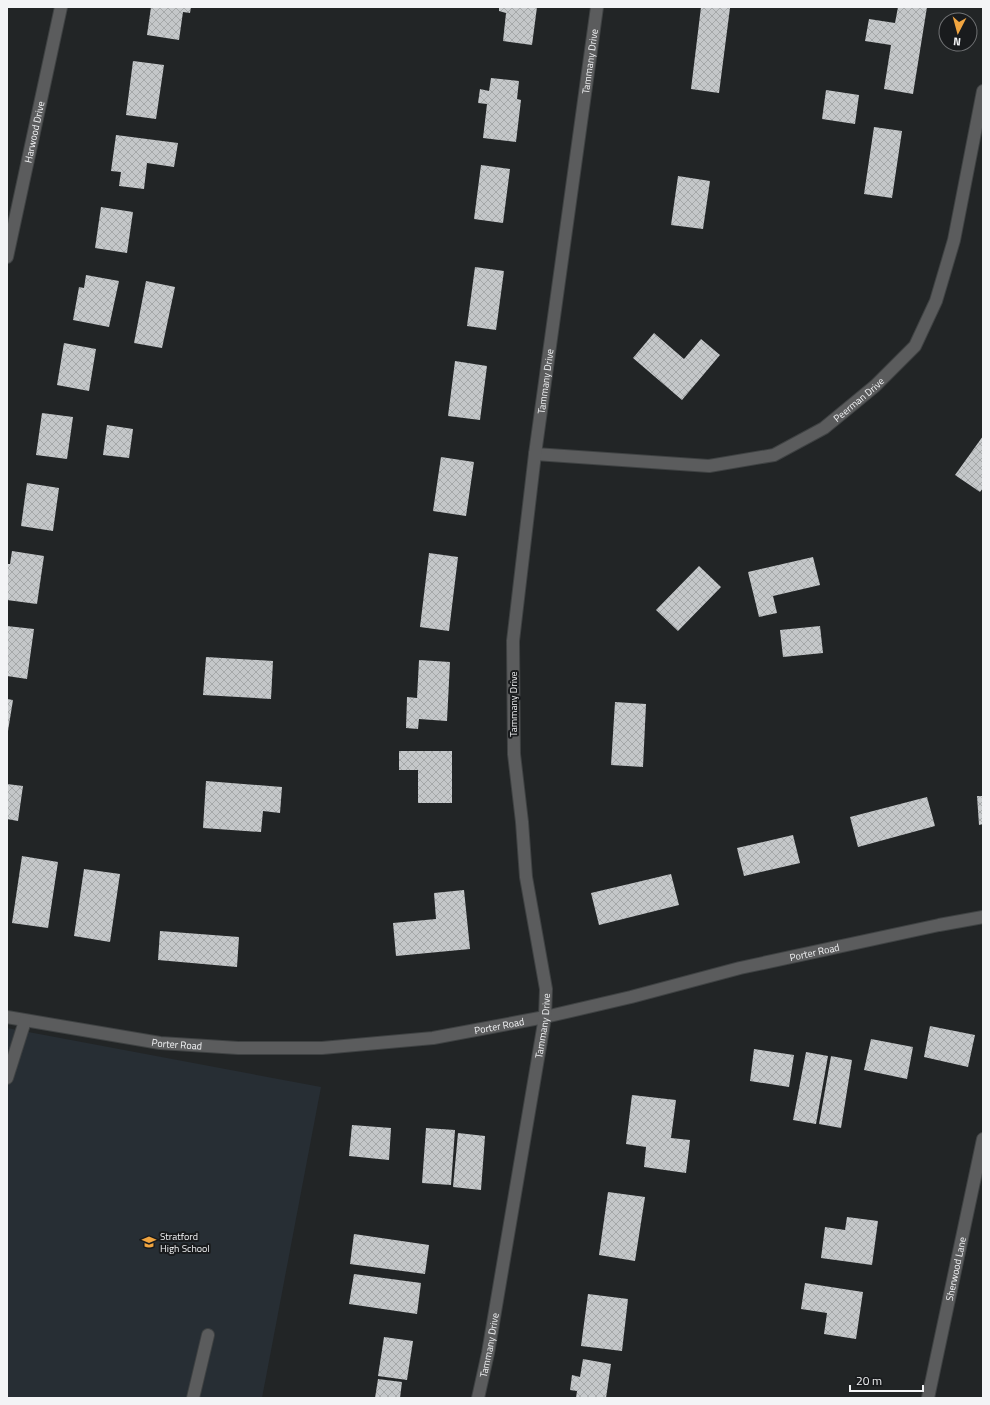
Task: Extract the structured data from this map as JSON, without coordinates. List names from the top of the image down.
{
  "streets": {
    "street": [
      "Tammany Drive",
      "Harwood Drive",
      "Peerman Drive",
      "Porter Road",
      "Sherwood Lane"
    ]
  },
  "crossings": [
    ["Tammany Drive", "Peerman Drive"],
    ["Tammany Drive", "Porter Road"]
  ],
  "places": {
    "school or university": ["Stratford High School"]
  },
  "scale_bar": "20 m",
  "north": "bottom"
}
